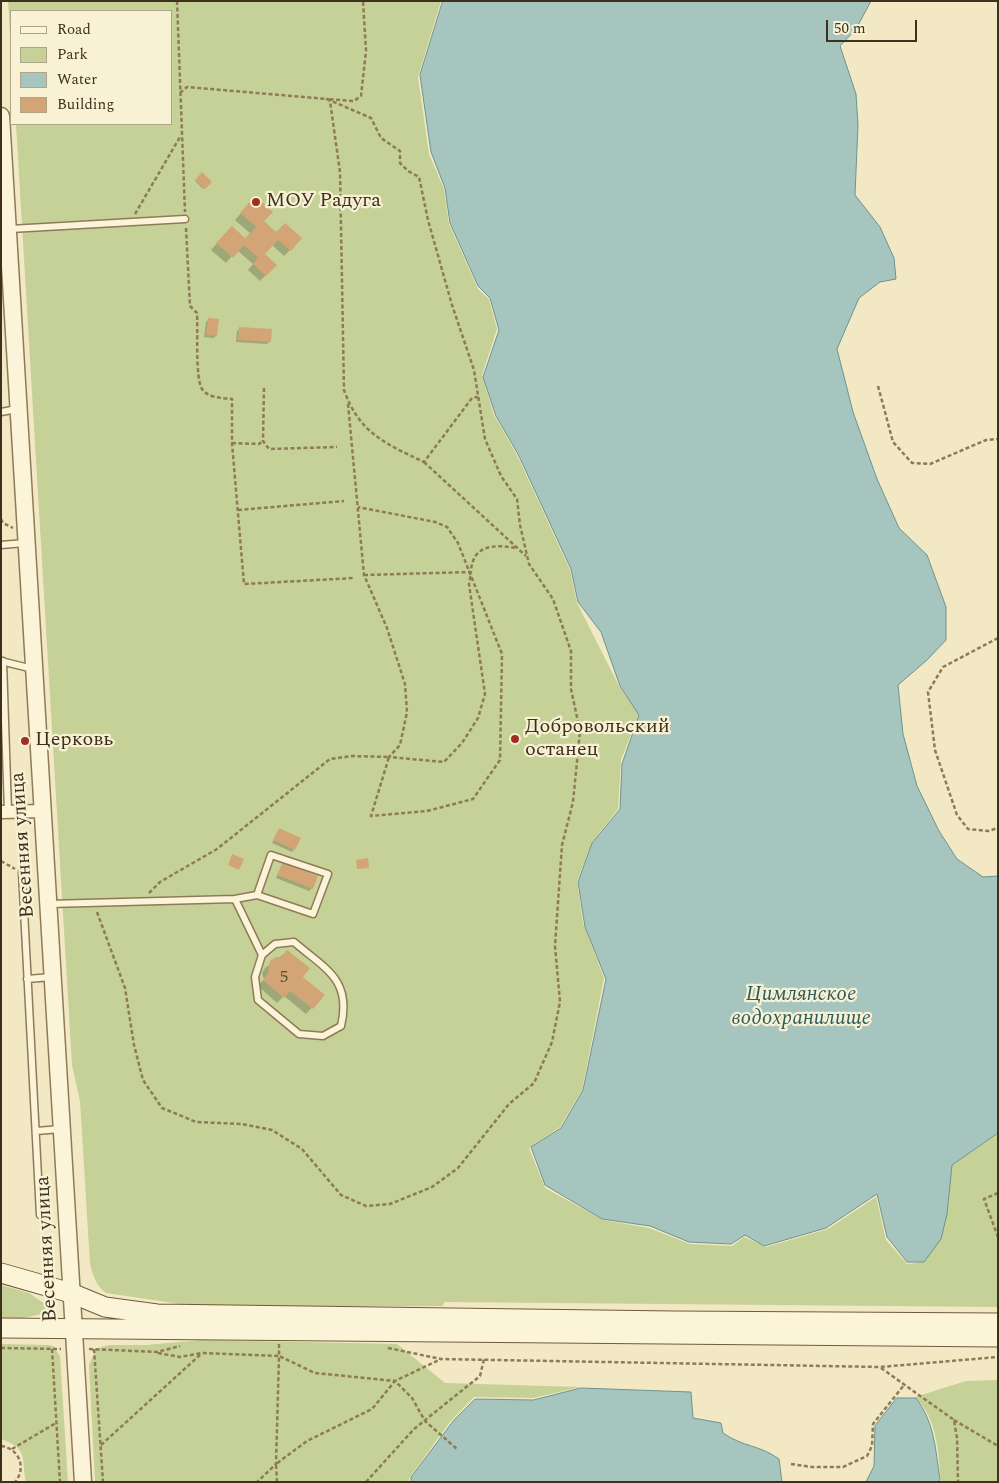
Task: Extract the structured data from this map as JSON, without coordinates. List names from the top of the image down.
{
  "streets": {
    "street": ["Весенняя улица"]
  },
  "water": ["Цимлянское водохранилище"],
  "places": ["МОУ Радуга", "Добровольский останец", "Церковь"],
  "house_numbers": ["5"],
  "legend": [
    "Road",
    "Park",
    "Water",
    "Building"
  ],
  "scale_bar": "50 m"
}
